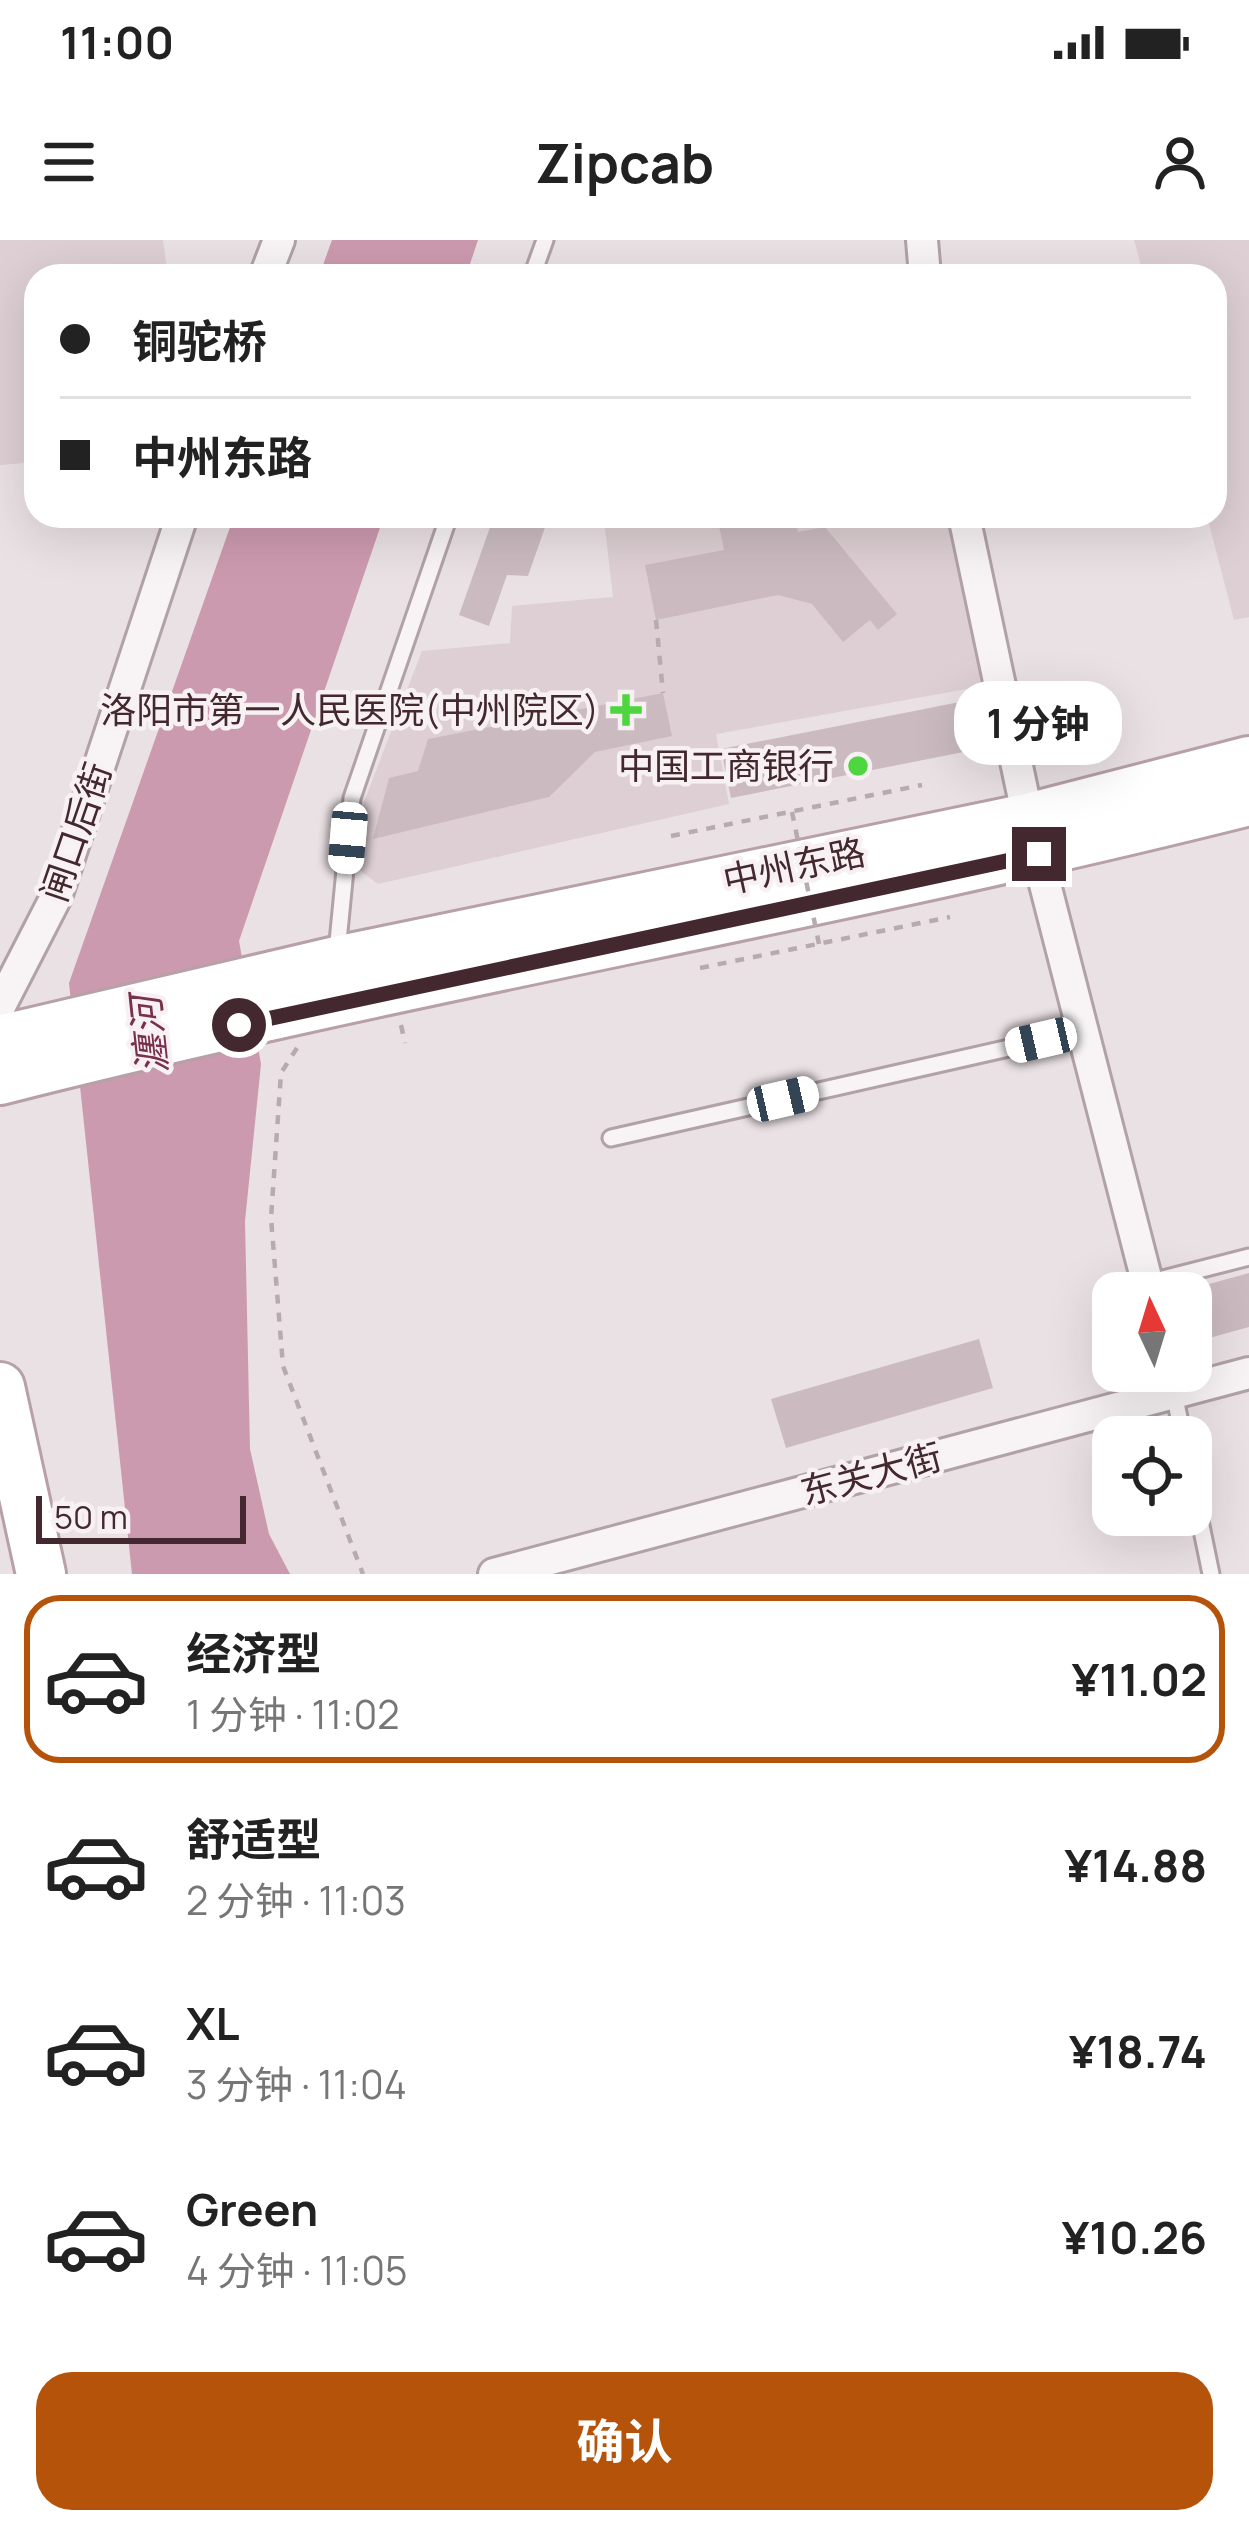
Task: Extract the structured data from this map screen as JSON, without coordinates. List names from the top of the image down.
{
  "streets": {
    "main road": ["中州东路"],
    "street": ["闸口后街", "东关大街"]
  },
  "crossings": [
    ["闸口后街", "中州东路"]
  ],
  "water": ["瀍河"],
  "places": {
    "health": ["洛阳市第一人民医院(中州院区)"],
    "other": ["中国工商银行"]
  },
  "scale_bar": "50 m",
  "north": "top",
  "page": {
    "status": "11:00",
    "header": "Zipcab",
    "banner": ["铜驼桥", "中州东路"],
    "bubble": "1 分钟",
    "scale": "50 m",
    "list": [
      {
        "name": "经济型",
        "note": "1 分钟 · 11:02",
        "value": "¥11.02"
      },
      {
        "name": "舒适型",
        "note": "2 分钟 · 11:03",
        "value": "¥14.88"
      },
      {
        "name": "XL",
        "note": "3 分钟 · 11:04",
        "value": "¥18.74"
      },
      {
        "name": "Green",
        "note": "4 分钟 · 11:05",
        "value": "¥10.26"
      }
    ],
    "buttons": "确认"
  }
}
